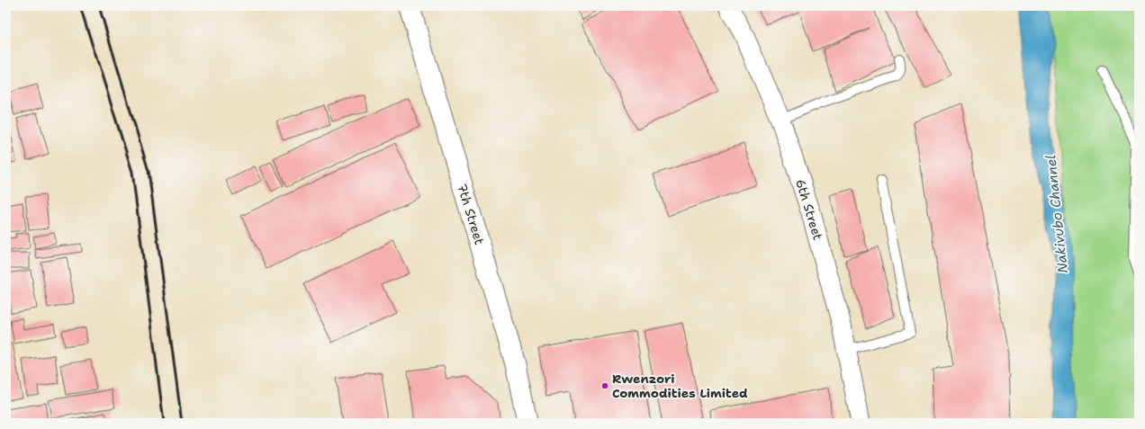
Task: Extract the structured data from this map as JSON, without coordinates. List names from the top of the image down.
{
  "streets": {
    "street": ["6th Street", "7th Street"]
  },
  "water": ["Nakivubo Channel"],
  "places": ["Rwenzori Commodities Limited"]
}
